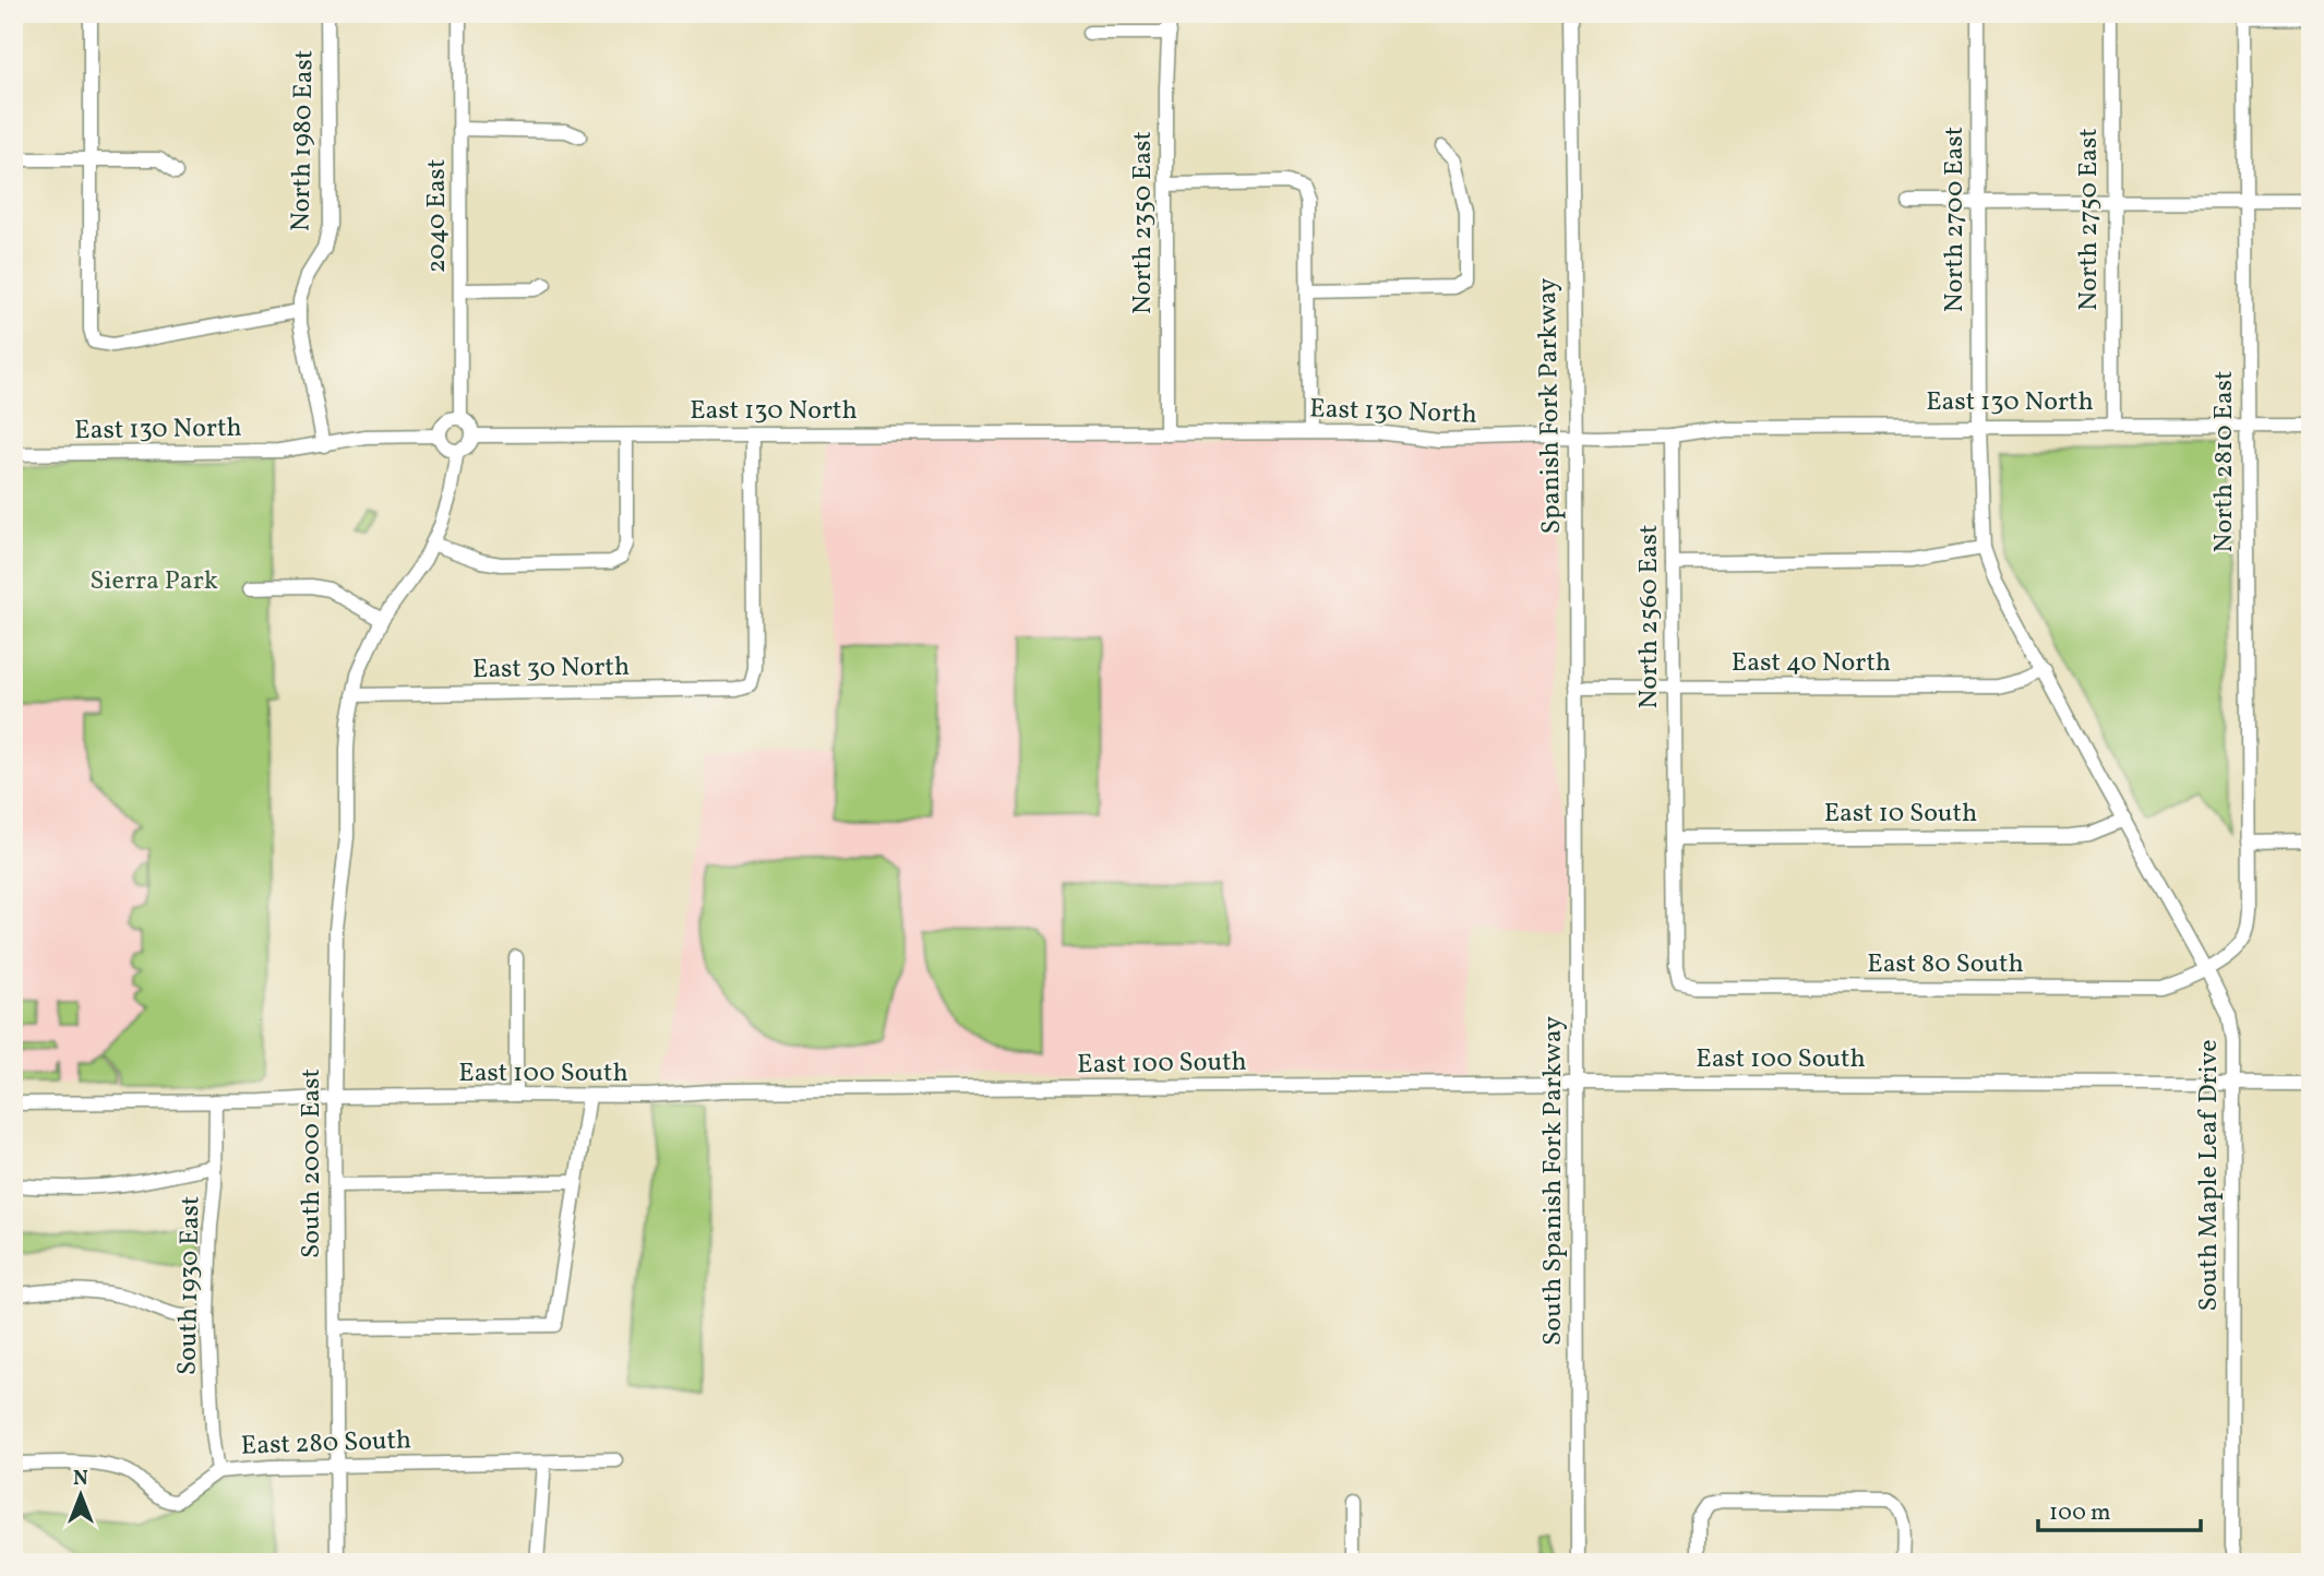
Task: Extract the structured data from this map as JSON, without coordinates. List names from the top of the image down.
{
  "streets": {
    "street": [
      "North 1980 East",
      "2040 East",
      "North 2700 East",
      "North 2750 East",
      "North 2350 East",
      "East 130 North",
      "Spanish Fork Parkway",
      "North 2810 East",
      "North 2560 East",
      "East 40 North",
      "East 30 North",
      "East 10 South",
      "East 80 South",
      "East 100 South",
      "South 2000 East",
      "South Maple Leaf Drive",
      "South Spanish Fork Parkway",
      "South 1930 East",
      "East 280 South"
    ]
  },
  "crossings": [
    ["North 1980 East", "East 130 North"],
    ["2040 East", "East 130 North"],
    ["2040 East", "South 2000 East"],
    ["North 2700 East", "East 130 North"],
    ["North 2700 East", "South Maple Leaf Drive"],
    ["North 2750 East", "East 130 North"],
    ["North 2350 East", "East 130 North"],
    ["East 130 North", "Spanish Fork Parkway"],
    ["East 130 North", "North 2810 East"],
    ["East 130 North", "North 2560 East"],
    ["East 130 North", "East 30 North"],
    ["East 130 North", "South 2000 East"],
    ["Spanish Fork Parkway", "East 40 North"],
    ["Spanish Fork Parkway", "South Spanish Fork Parkway"],
    ["North 2810 East", "East 80 South"],
    ["North 2560 East", "East 40 North"],
    ["North 2560 East", "East 10 South"],
    ["North 2560 East", "East 80 South"],
    ["East 40 North", "South Maple Leaf Drive"],
    ["East 30 North", "South 2000 East"],
    ["East 10 South", "South Maple Leaf Drive"],
    ["East 80 South", "South Maple Leaf Drive"],
    ["East 100 South", "South 2000 East"],
    ["East 100 South", "South Maple Leaf Drive"],
    ["East 100 South", "South Spanish Fork Parkway"],
    ["East 100 South", "South 1930 East"],
    ["South 2000 East", "East 280 South"],
    ["South 1930 East", "East 280 South"]
  ],
  "parks": ["Sierra Park"],
  "scale_bar": "100 m",
  "north": "top"
}
